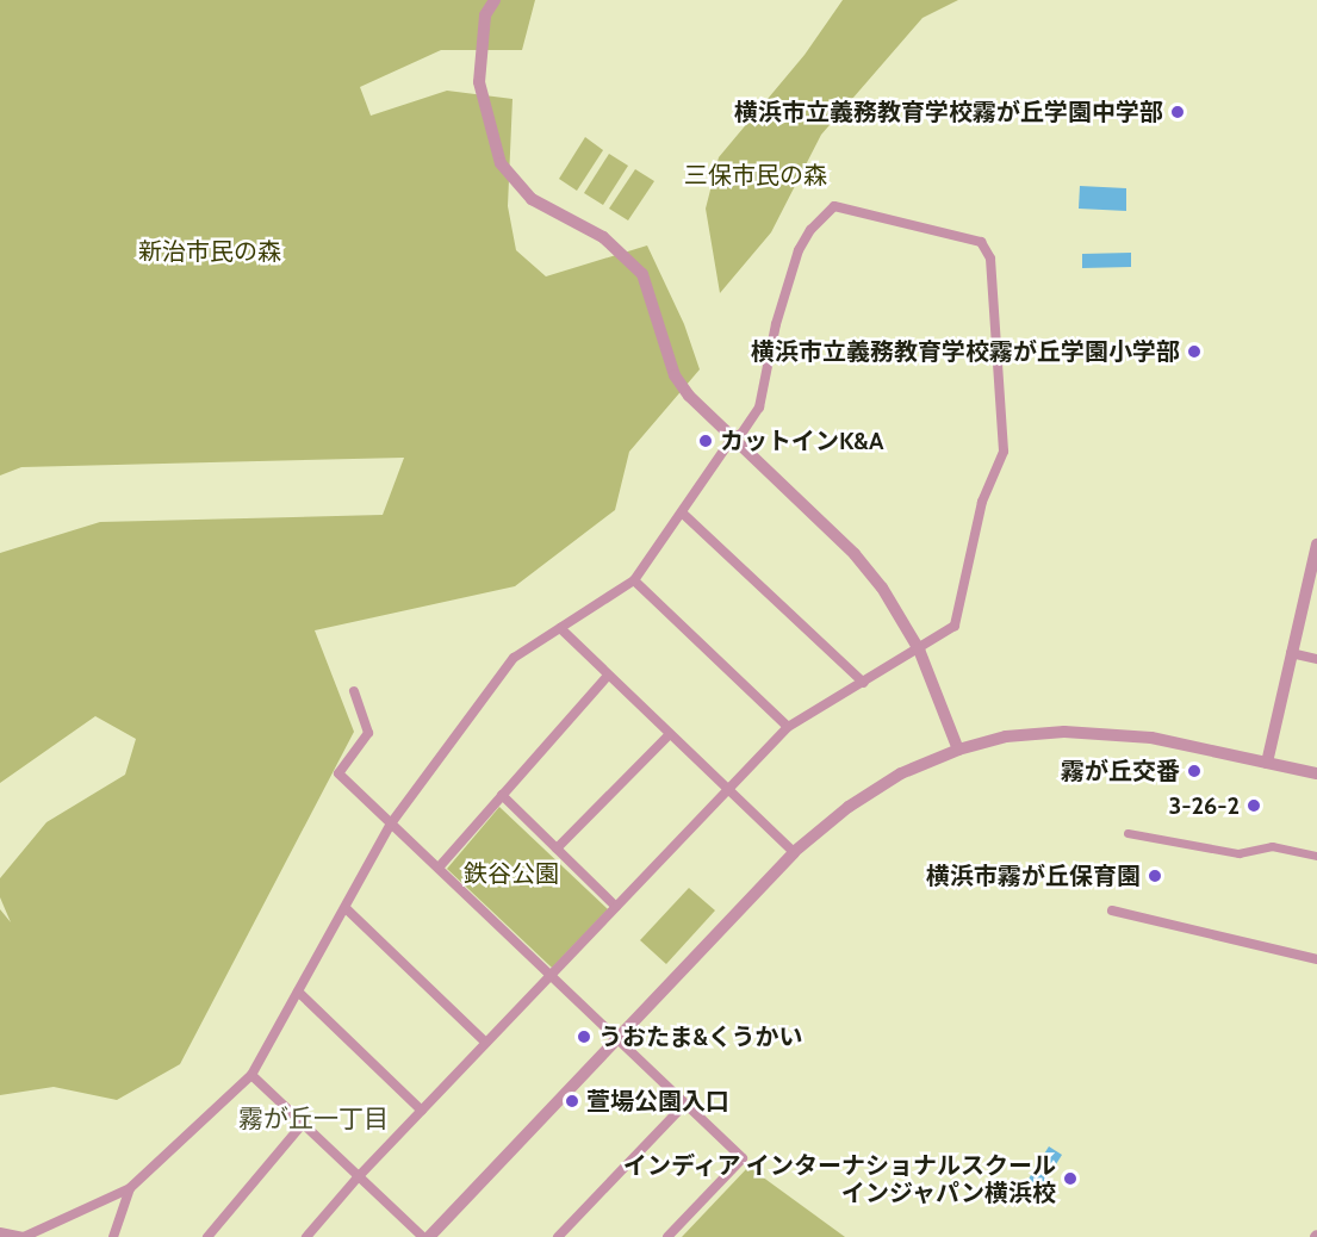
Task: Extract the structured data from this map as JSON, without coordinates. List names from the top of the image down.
{
  "districts": ["霧が丘一丁目"],
  "parks": ["三保市民の森", "新治市民の森", "鉄谷公園"],
  "places": [
    "横浜市立義務教育学校霧が丘学園中学部",
    "横浜市立義務教育学校霧が丘学園小学部",
    "カットインK&A",
    "霧が丘交番",
    "3-26-2",
    "横浜市霧が丘保育園",
    "うおたま&くうかい",
    "萱場公園入口",
    "インディア インターナショナルスクール インジャパン横浜校"
  ]
}
